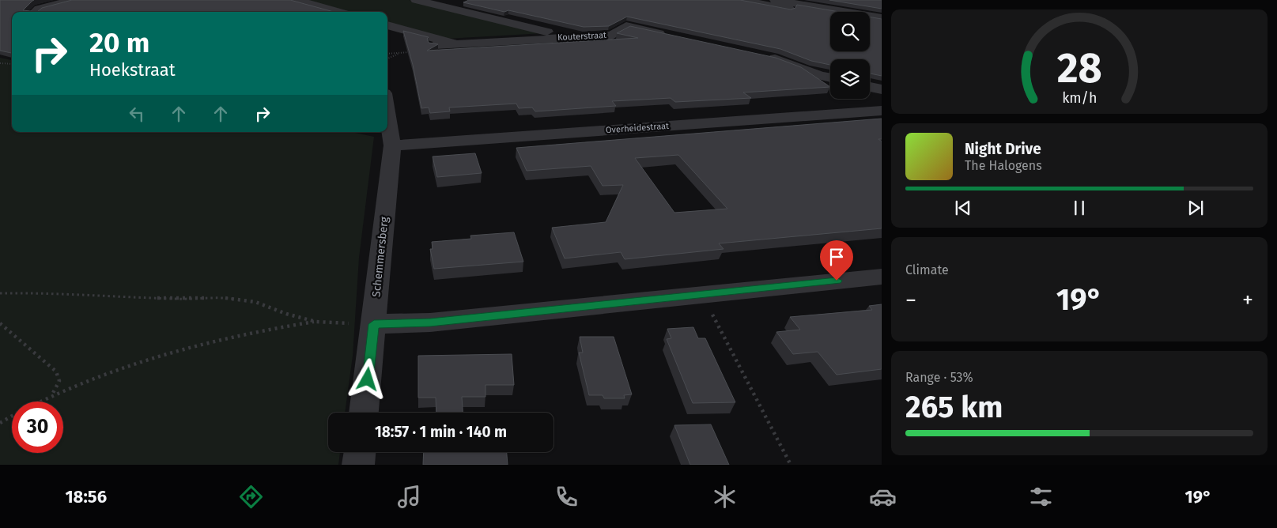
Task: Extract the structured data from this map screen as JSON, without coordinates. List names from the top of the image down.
{
  "streets": {
    "street": ["Kouterstraat", "Overheidestraat", "Schemmersberg"]
  },
  "crossings": [
    ["Overheidestraat", "Schemmersberg"]
  ],
  "page": {
    "turn": ["20 m", "Hoekstraat"],
    "song": ["Night Drive", "The Halogens"],
    "tile": [
      "Climate",
      ["Range · 53%", "265 km"]
    ],
    "heat": ["−", "19°", "+"],
    "limit": "30",
    "trip": "18:57 · 1 min · 140 m",
    "tabs": ["18:56", "19°"],
    "gauge": ["28", "km/h"]
  }
}
